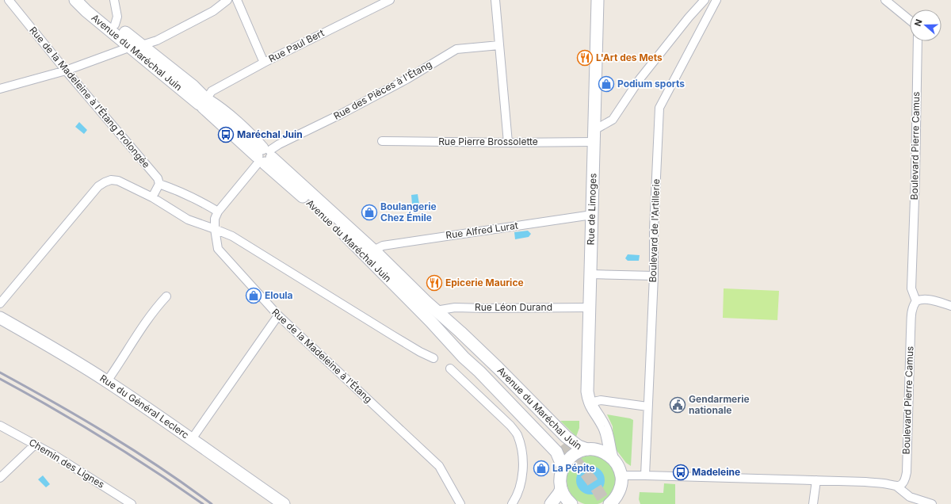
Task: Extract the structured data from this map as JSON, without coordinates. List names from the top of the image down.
{
  "streets": {
    "main road": ["Avenue du Maréchal Juin", "Rue de Limoges", "Rue du Général Leclerc"],
    "street": [
      "Rue Paul Bert",
      "Rue des Pièces à l'Étang",
      "Rue de la Madeleine à l'Étang Prolongée",
      "Rue Pierre Brossolette",
      "Boulevard Pierre Camus",
      "Rue Alfred Lurat",
      "Boulevard de l'Artillerie",
      "Rue Léon Durand",
      "Rue de la Madeleine à l'Étang",
      "Chemin des Lignes"
    ]
  },
  "crossings": [
    ["Rue Paul Bert", "Avenue du Maréchal Juin"],
    ["Avenue du Maréchal Juin", "Rue des Pièces à l'Étang"],
    ["Avenue du Maréchal Juin", "Rue de Limoges"],
    ["Avenue du Maréchal Juin", "Rue Alfred Lurat"],
    ["Avenue du Maréchal Juin", "Rue Léon Durand"],
    ["Rue des Pièces à l'Étang", "Rue de la Madeleine à l'Étang"],
    ["Rue Pierre Brossolette", "Rue de Limoges"],
    ["Rue de Limoges", "Rue Alfred Lurat"],
    ["Rue de Limoges", "Rue Léon Durand"]
  ],
  "places": {
    "restaurant": ["L'Art des Mets", "Epicerie Maurice"],
    "shop": [
      "Podium sports",
      "Boulangerie Chez Émile",
      "Eloula",
      "La Pépite"
    ],
    "bus stop": ["Maréchal Juin", "Madeleine"],
    "public building": ["Gendarmerie nationale"]
  },
  "north": "left"
}
